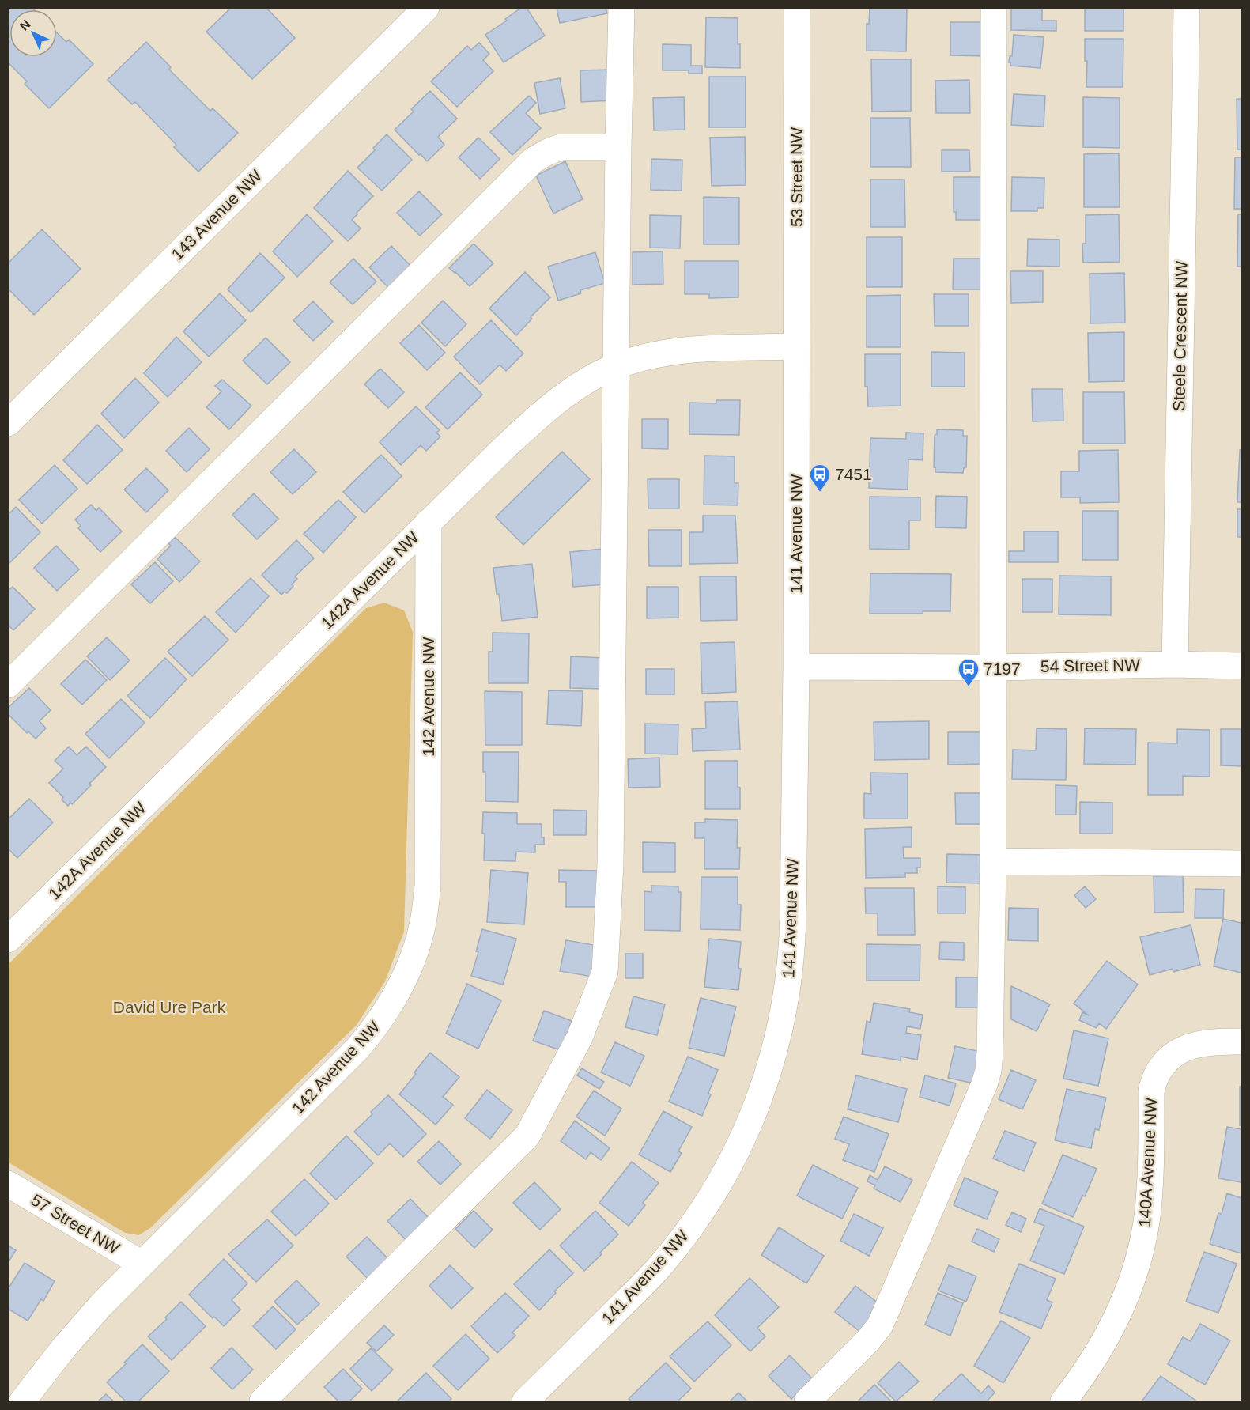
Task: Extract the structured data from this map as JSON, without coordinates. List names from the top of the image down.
{
  "streets": {
    "street": [
      "53 Street NW",
      "143 Avenue NW",
      "Steele Crescent NW",
      "141 Avenue NW",
      "142A Avenue NW",
      "54 Street NW",
      "142 Avenue NW",
      "140A Avenue NW",
      "57 Street NW"
    ]
  },
  "crossings": [
    ["53 Street NW", "141 Avenue NW"],
    ["53 Street NW", "142A Avenue NW"],
    ["Steele Crescent NW", "54 Street NW"],
    ["141 Avenue NW", "142A Avenue NW"],
    ["141 Avenue NW", "54 Street NW"],
    ["142A Avenue NW", "142 Avenue NW"],
    ["142 Avenue NW", "57 Street NW"]
  ],
  "parks": ["David Ure Park"],
  "places": {
    "bus stop": ["7451", "7197"]
  },
  "north": "top left"
}
